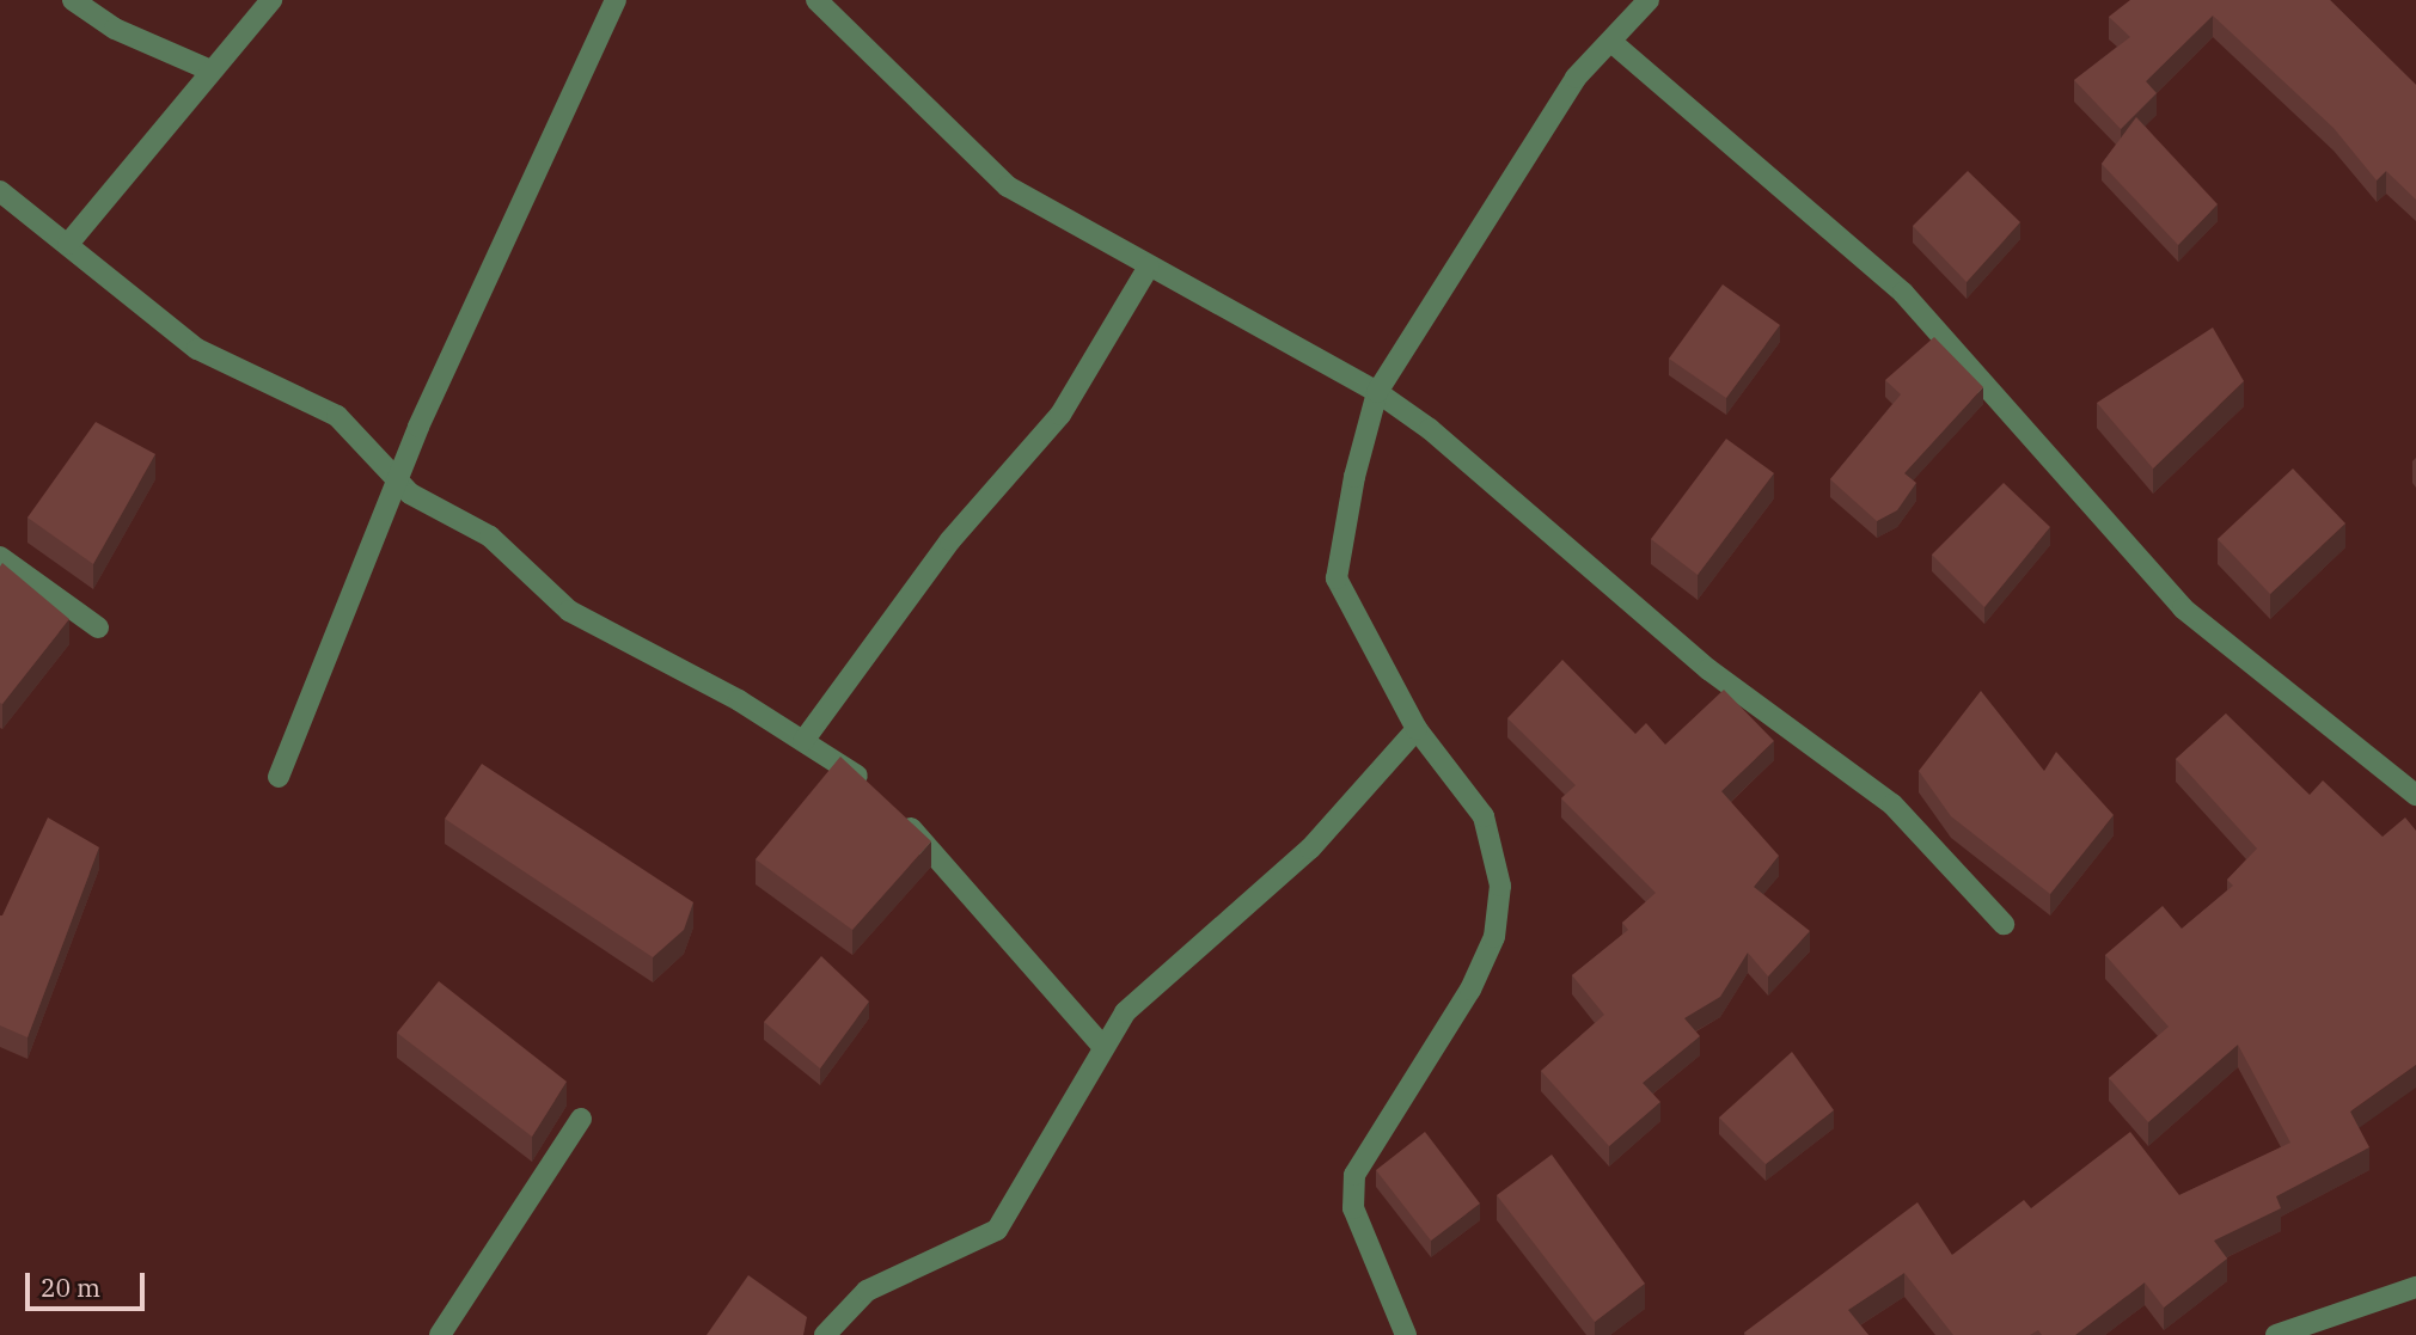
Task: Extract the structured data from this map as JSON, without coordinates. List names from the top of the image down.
{
  "scale_bar": "20 m"
}
